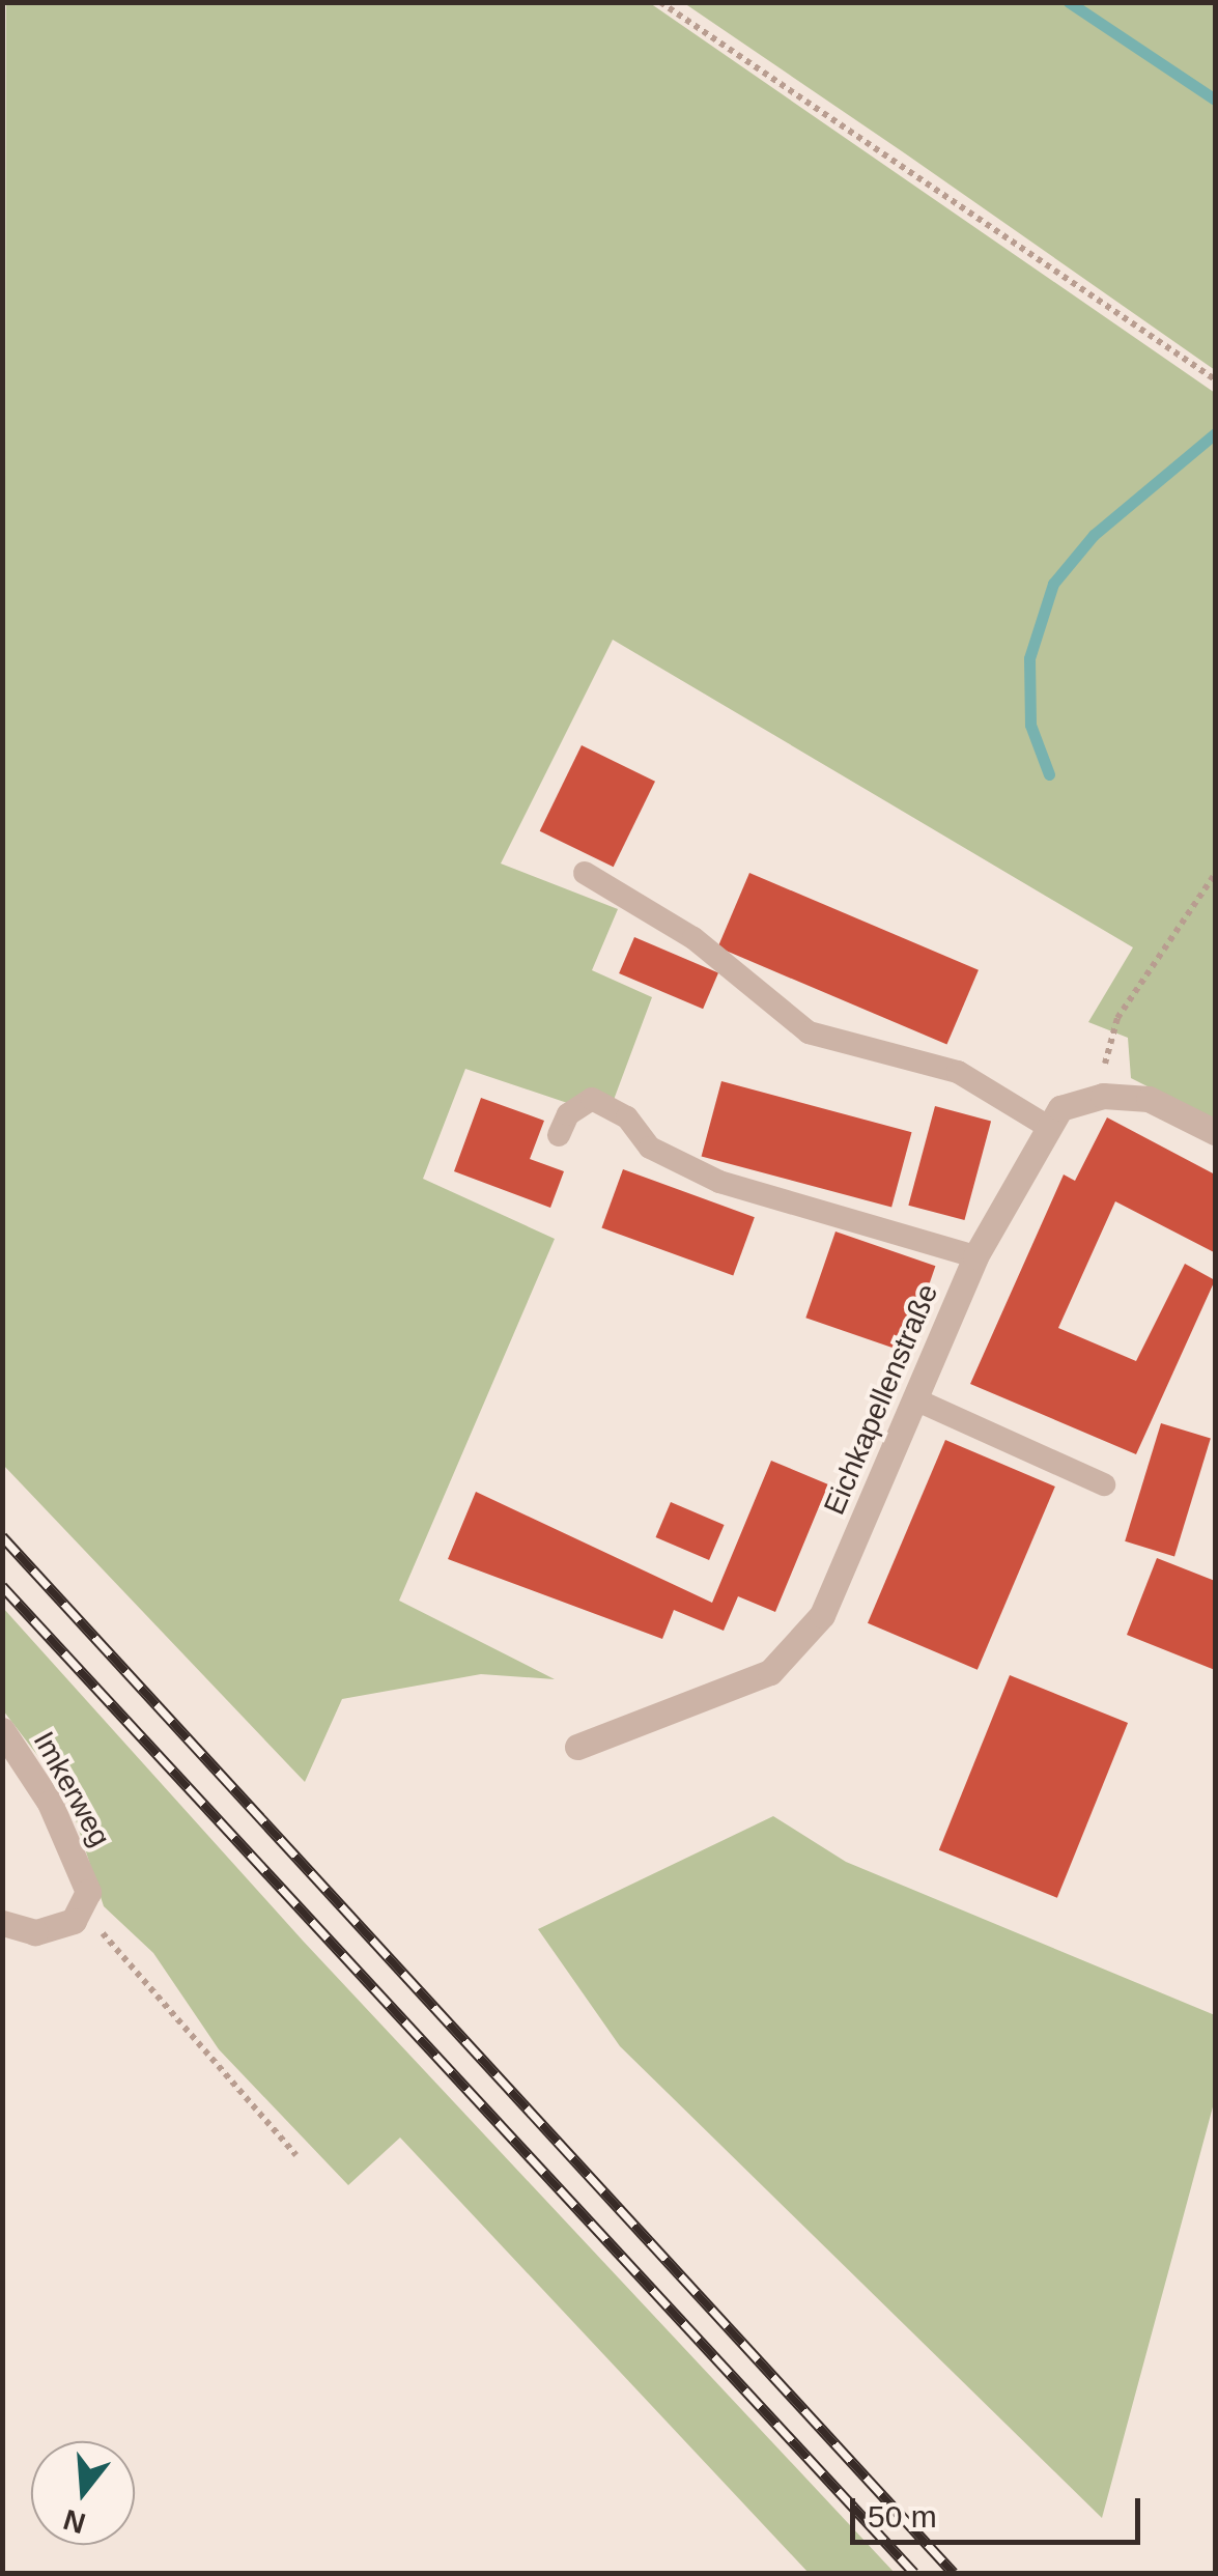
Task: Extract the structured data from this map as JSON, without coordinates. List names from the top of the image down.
{
  "streets": {
    "street": ["Eichkapellenstraße", "Imkerweg"]
  },
  "scale_bar": "50 m",
  "north": "bottom"
}
